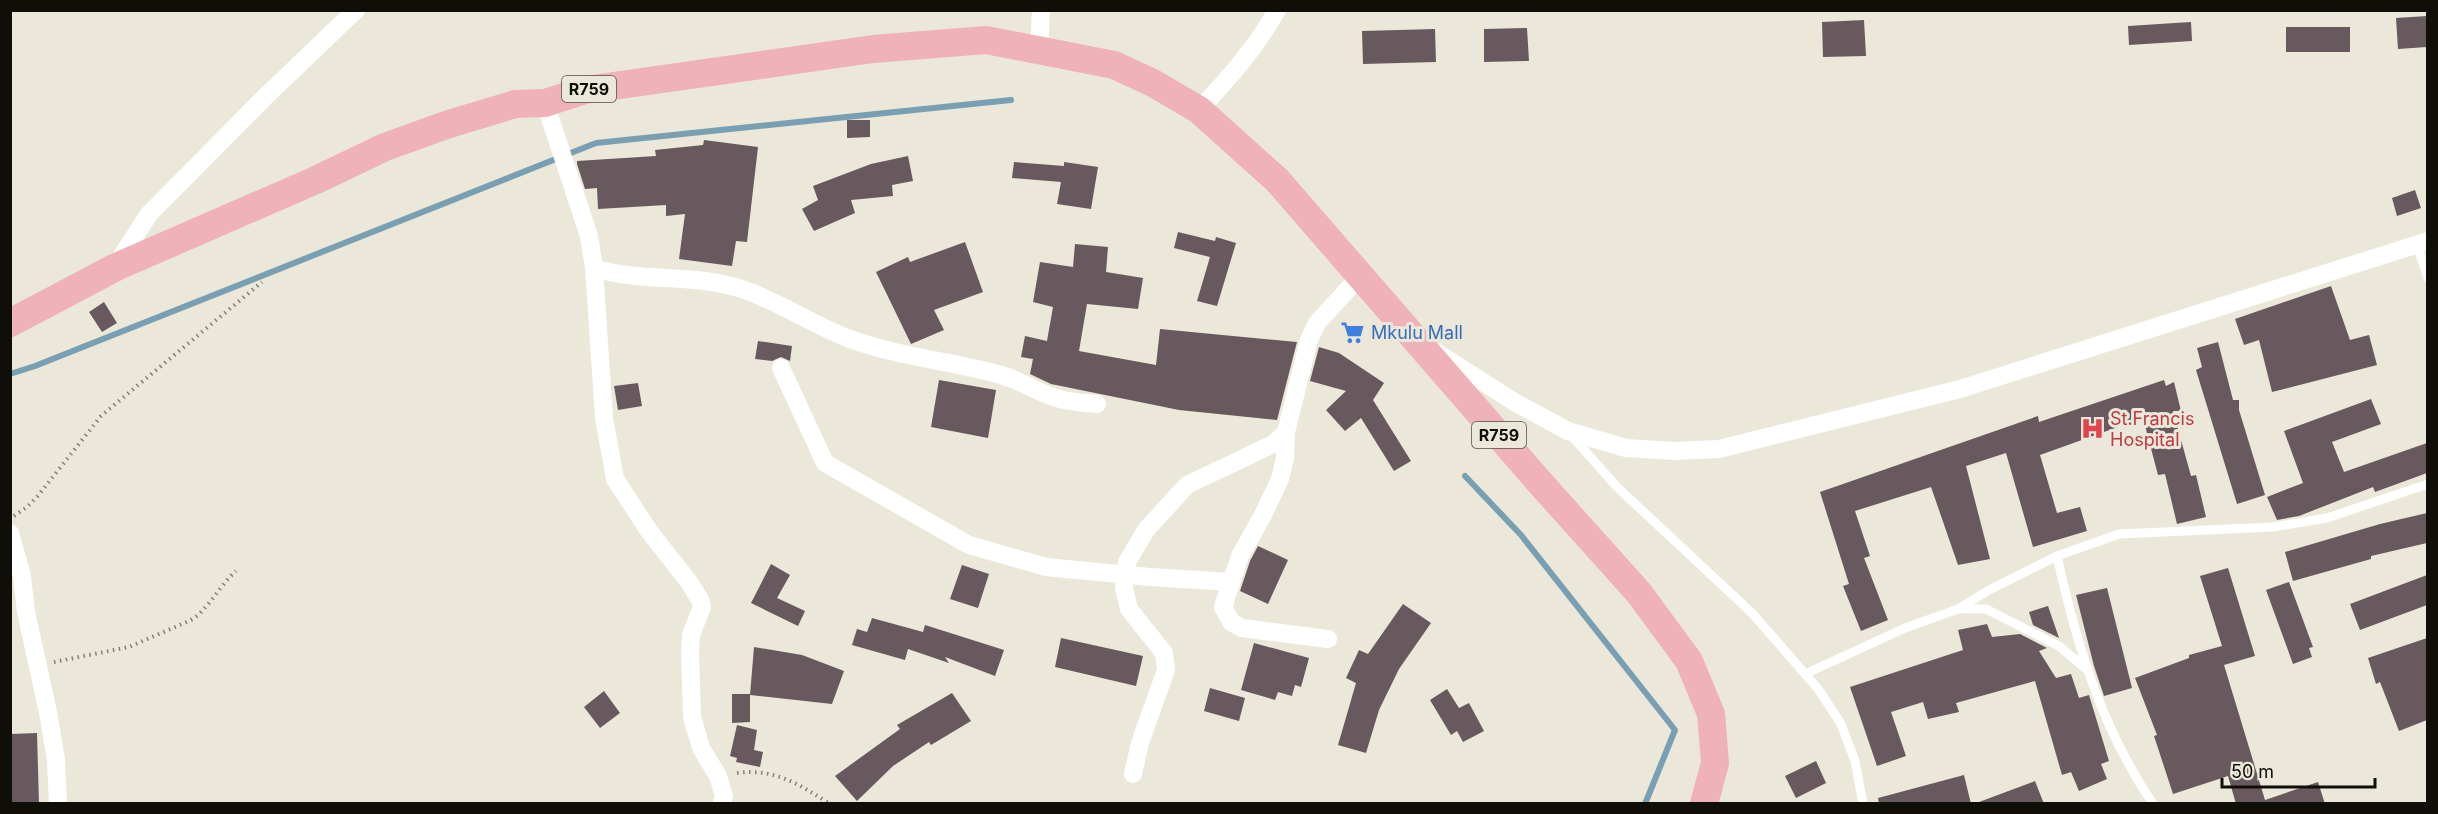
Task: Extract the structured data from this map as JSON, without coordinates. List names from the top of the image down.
{
  "streets": {
    "main road": ["R759"]
  },
  "places": {
    "supermarket": ["Mkulu Mall"],
    "hospital": ["St.Francis Hospital"]
  },
  "scale_bar": "50 m"
}
